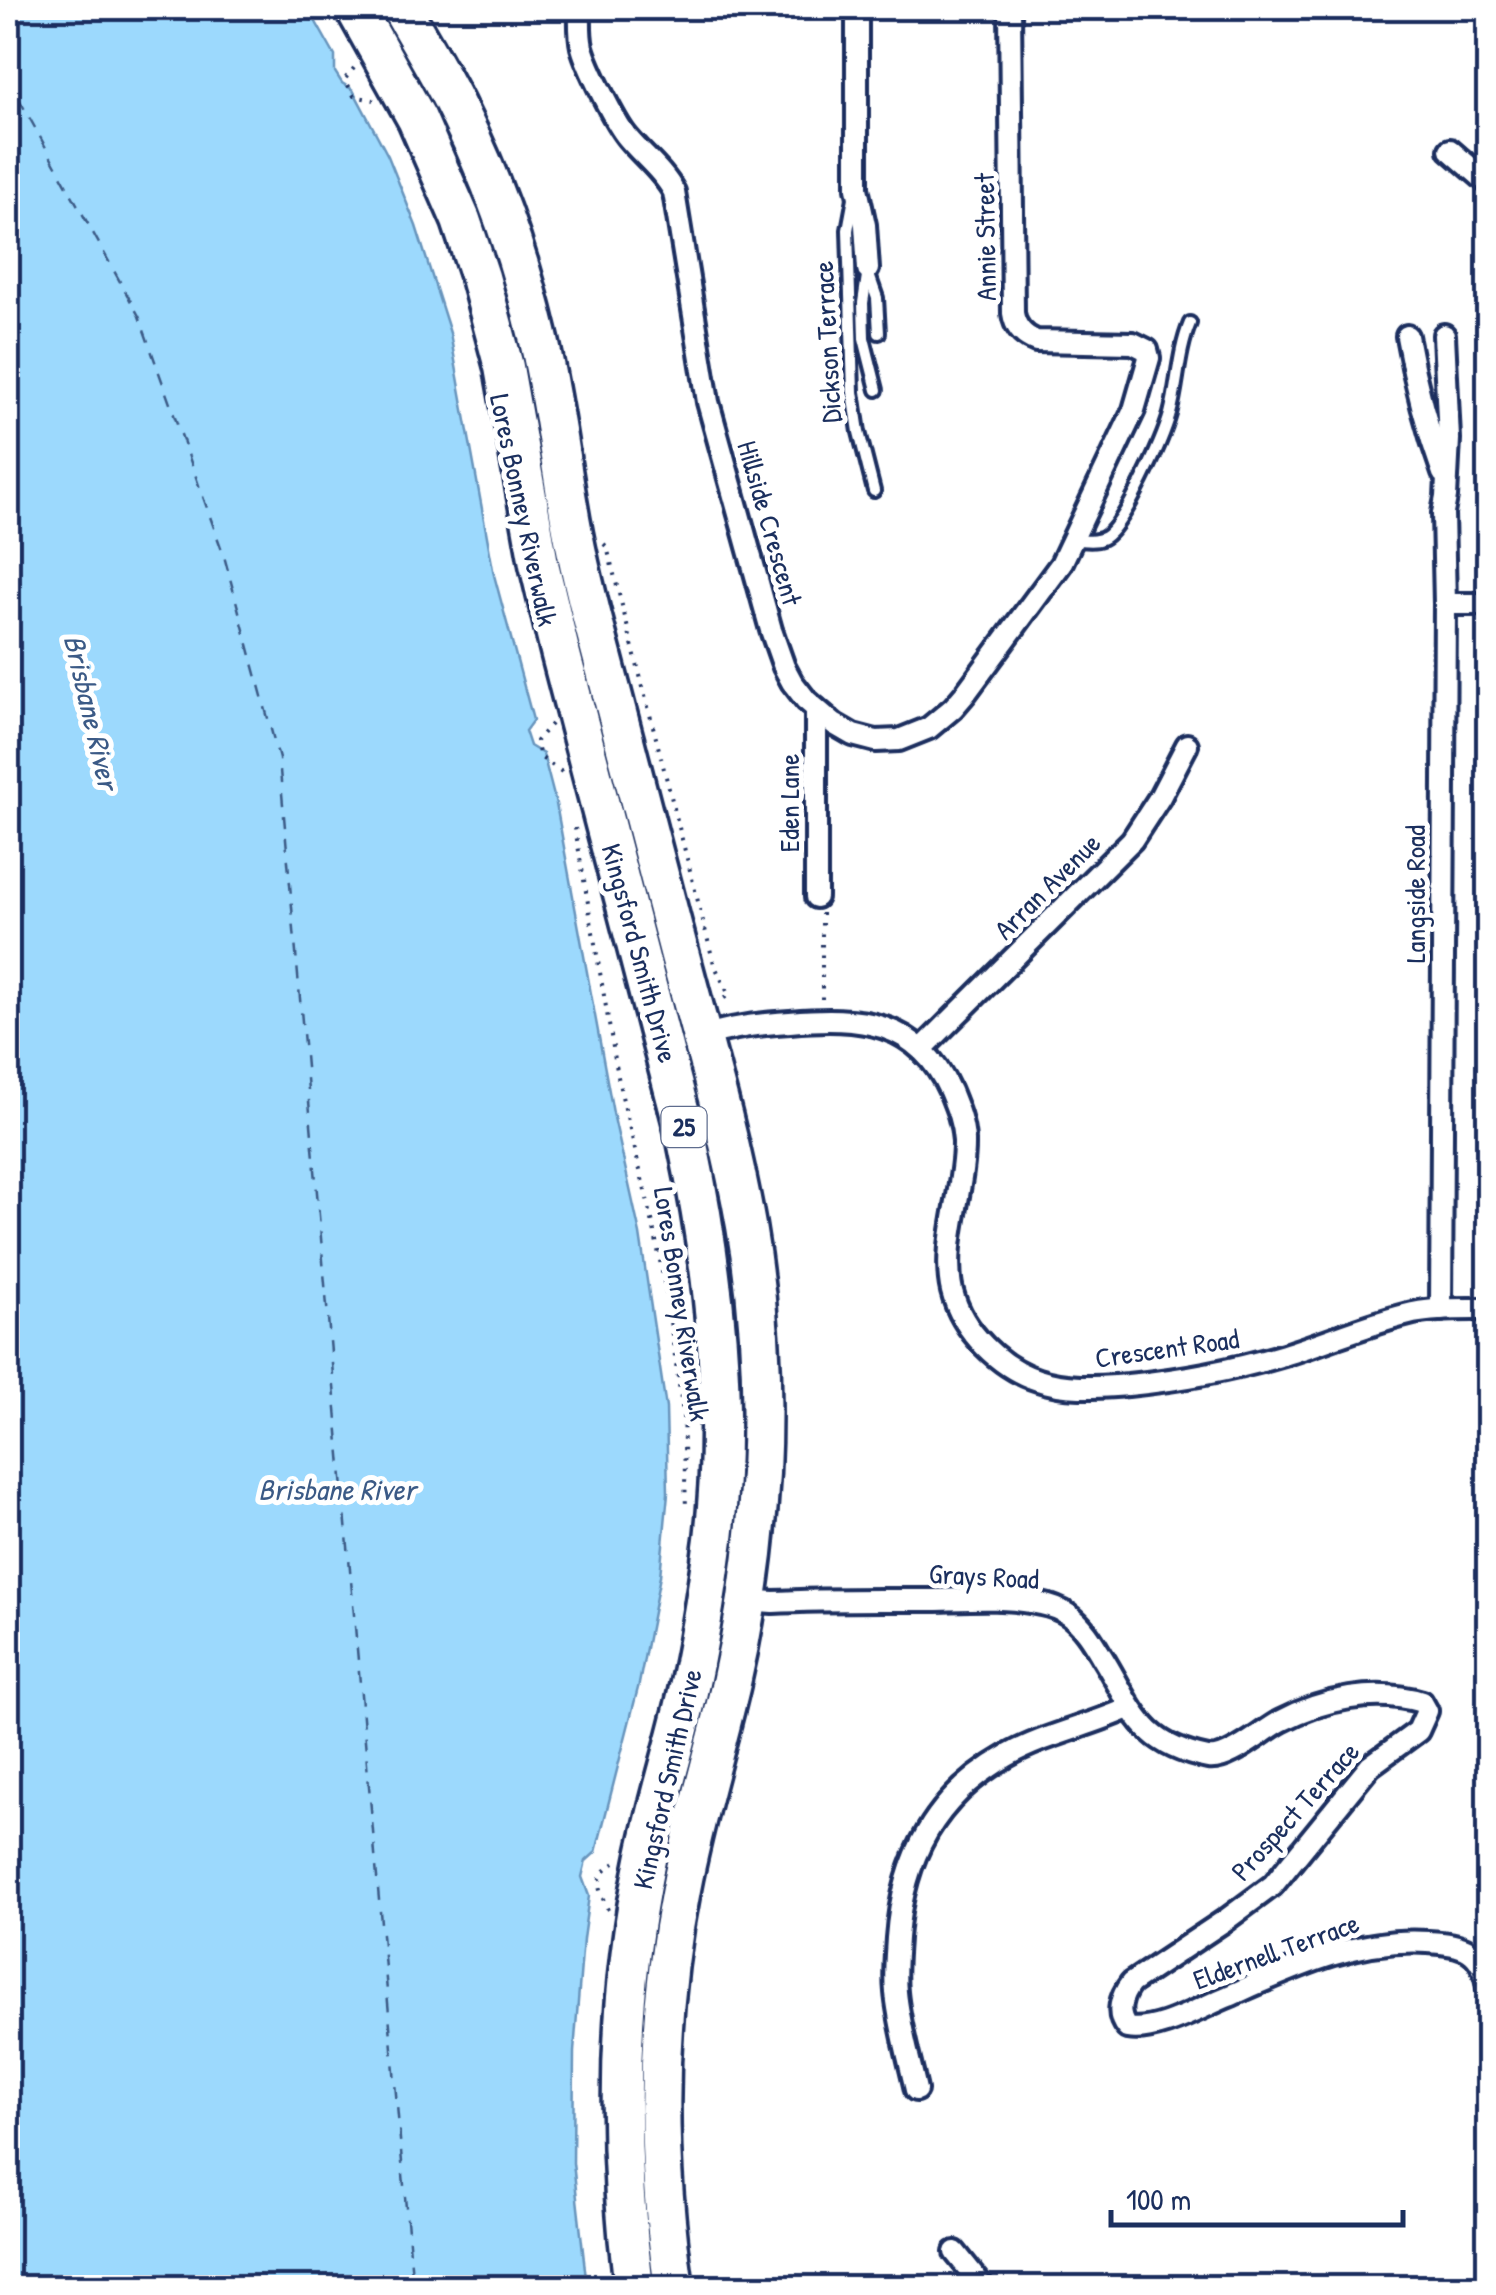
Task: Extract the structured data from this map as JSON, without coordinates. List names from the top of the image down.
{
  "streets": {
    "highway": ["Kingsford Smith Drive", "25"],
    "street": [
      "Annie Street",
      "Dickson Terrace",
      "Hillside Crescent",
      "Eden Lane",
      "Arran Avenue",
      "Langside Road",
      "Crescent Road",
      "Grays Road",
      "Prospect Terrace",
      "Eldernell Terrace"
    ],
    "path": ["Lores Bonney Riverwalk"]
  },
  "crossings": [
    ["Annie Street", "Hillside Crescent"],
    ["Hillside Crescent", "Eden Lane"],
    ["Arran Avenue", "Crescent Road"],
    ["Langside Road", "Crescent Road"],
    ["Kingsford Smith Drive", "Crescent Road"],
    ["Kingsford Smith Drive", "Grays Road"],
    ["Grays Road", "Prospect Terrace"],
    ["Prospect Terrace", "Eldernell Terrace"]
  ],
  "water": ["Brisbane River"],
  "scale_bar": "100 m"
}
